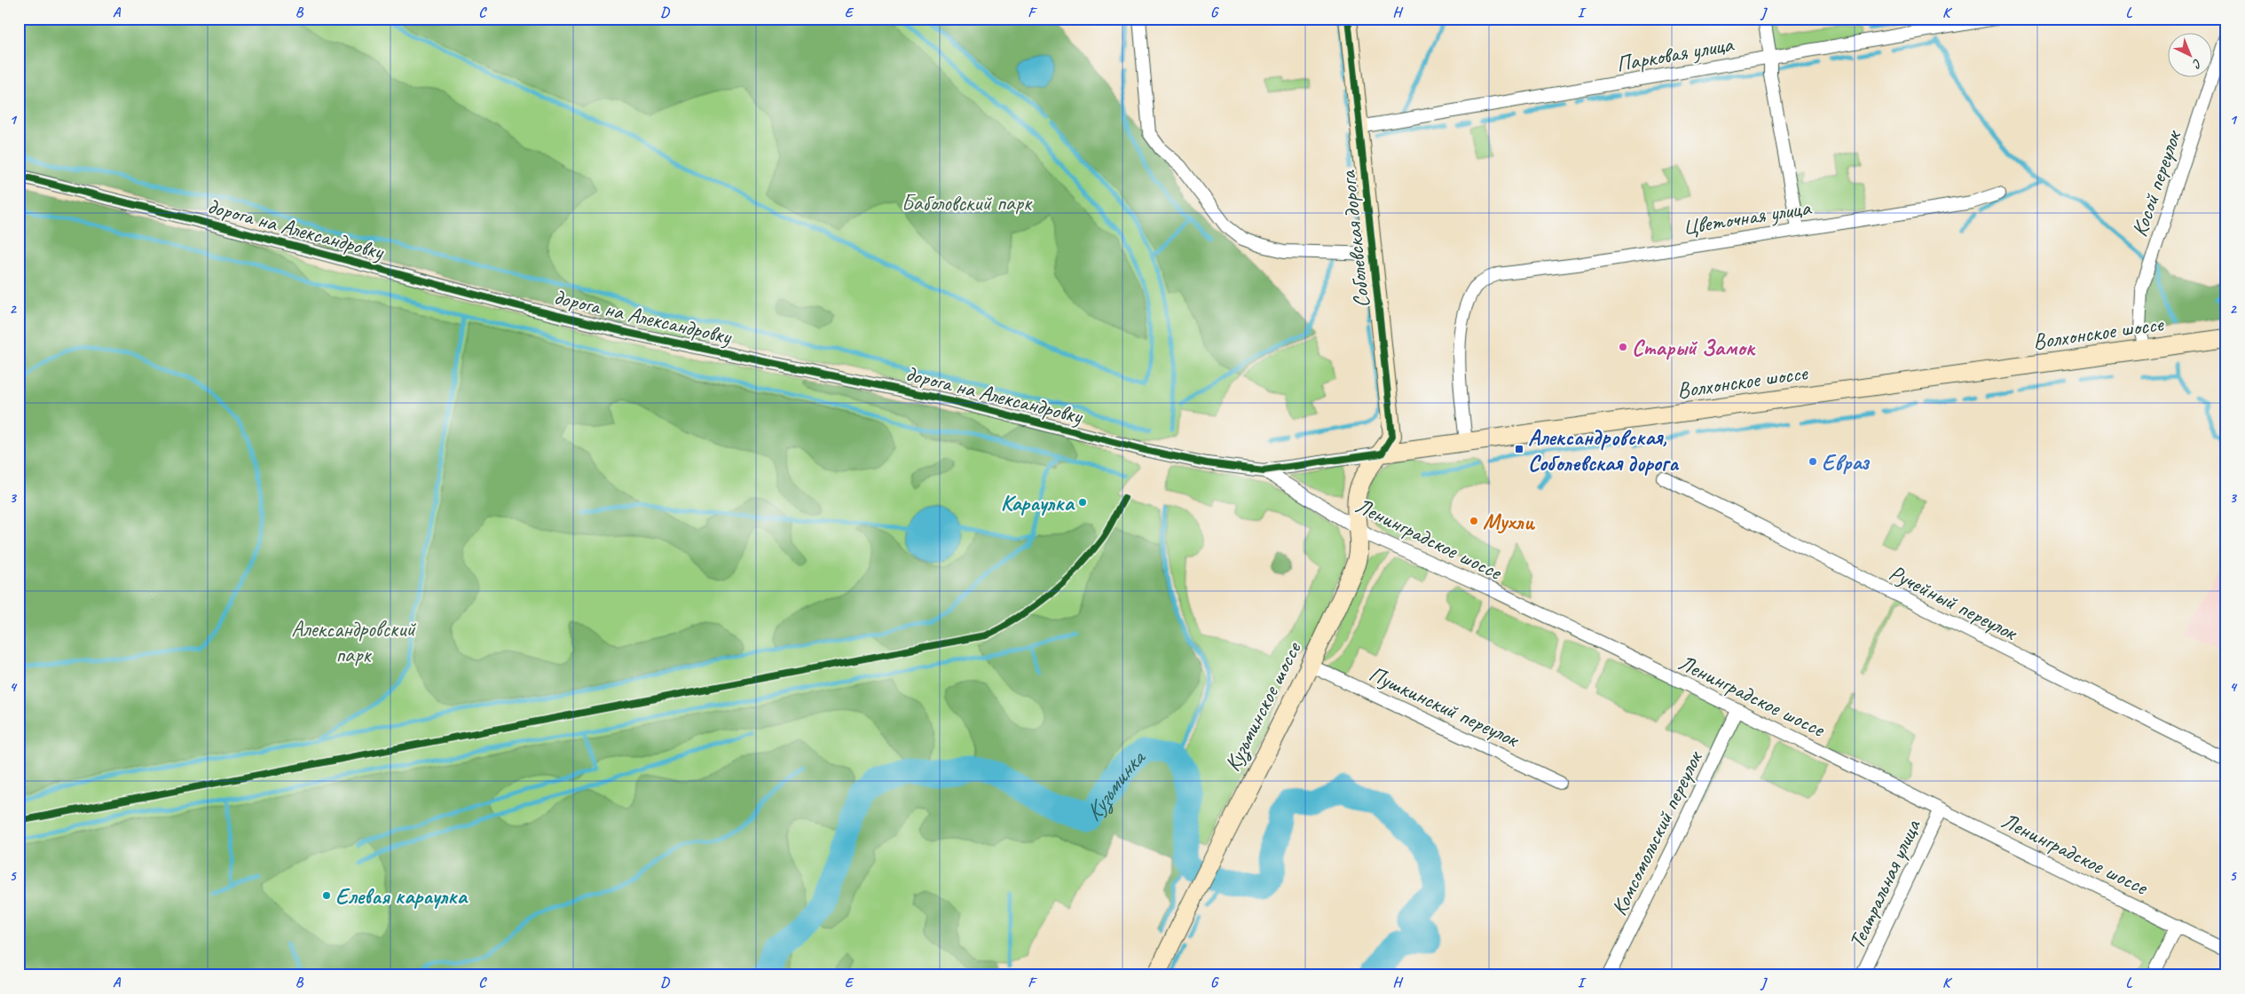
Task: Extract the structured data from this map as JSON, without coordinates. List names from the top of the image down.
{
  "streets": {
    "main road": ["Соболевская дорога", "Волхонское шоссе", "Кузьминское шоссе"],
    "street": [
      "Парковая улица",
      "Косой переулок",
      "Цветочная улица",
      "дорога на Александровку",
      "Ленинградское шоссе",
      "Ручейный переулок",
      "Пушкинский переулок",
      "Комсомольский переулок",
      "Театральная улица"
    ]
  },
  "crossings": [
    ["Парковая улица", "Соболевская дорога"],
    ["Косой переулок", "Волхонское шоссе"],
    ["Цветочная улица", "Волхонское шоссе"],
    ["дорога на Александровку", "Волхонское шоссе"],
    ["дорога на Александровку", "Ленинградское шоссе"],
    ["Соболевская дорога", "Волхонское шоссе"],
    ["Соболевская дорога", "Кузьминское шоссе"],
    ["Волхонское шоссе", "Ленинградское шоссе"],
    ["Волхонское шоссе", "Кузьминское шоссе"],
    ["Ленинградское шоссе", "Кузьминское шоссе"],
    ["Ленинградское шоссе", "Комсомольский переулок"],
    ["Ленинградское шоссе", "Театральная улица"],
    ["Пушкинский переулок", "Кузьминское шоссе"]
  ],
  "water": ["Кузьминка"],
  "parks": ["Баболовский парк", "Александровский парк"],
  "places": {
    "other": [
      "Старый Замок",
      "Евраз",
      "Караулка",
      "Мухли",
      "Елевая караулка"
    ],
    "transit": ["Александровская, Соболевская дорога"]
  },
  "north": "bottom right",
  "grid": {
    "columns": [
      "A",
      "B",
      "C",
      "D",
      "E",
      "F",
      "G",
      "H",
      "I",
      "J",
      "K",
      "L"
    ],
    "rows": [
      "1",
      "2",
      "3",
      "4",
      "5"
    ]
  }
}
